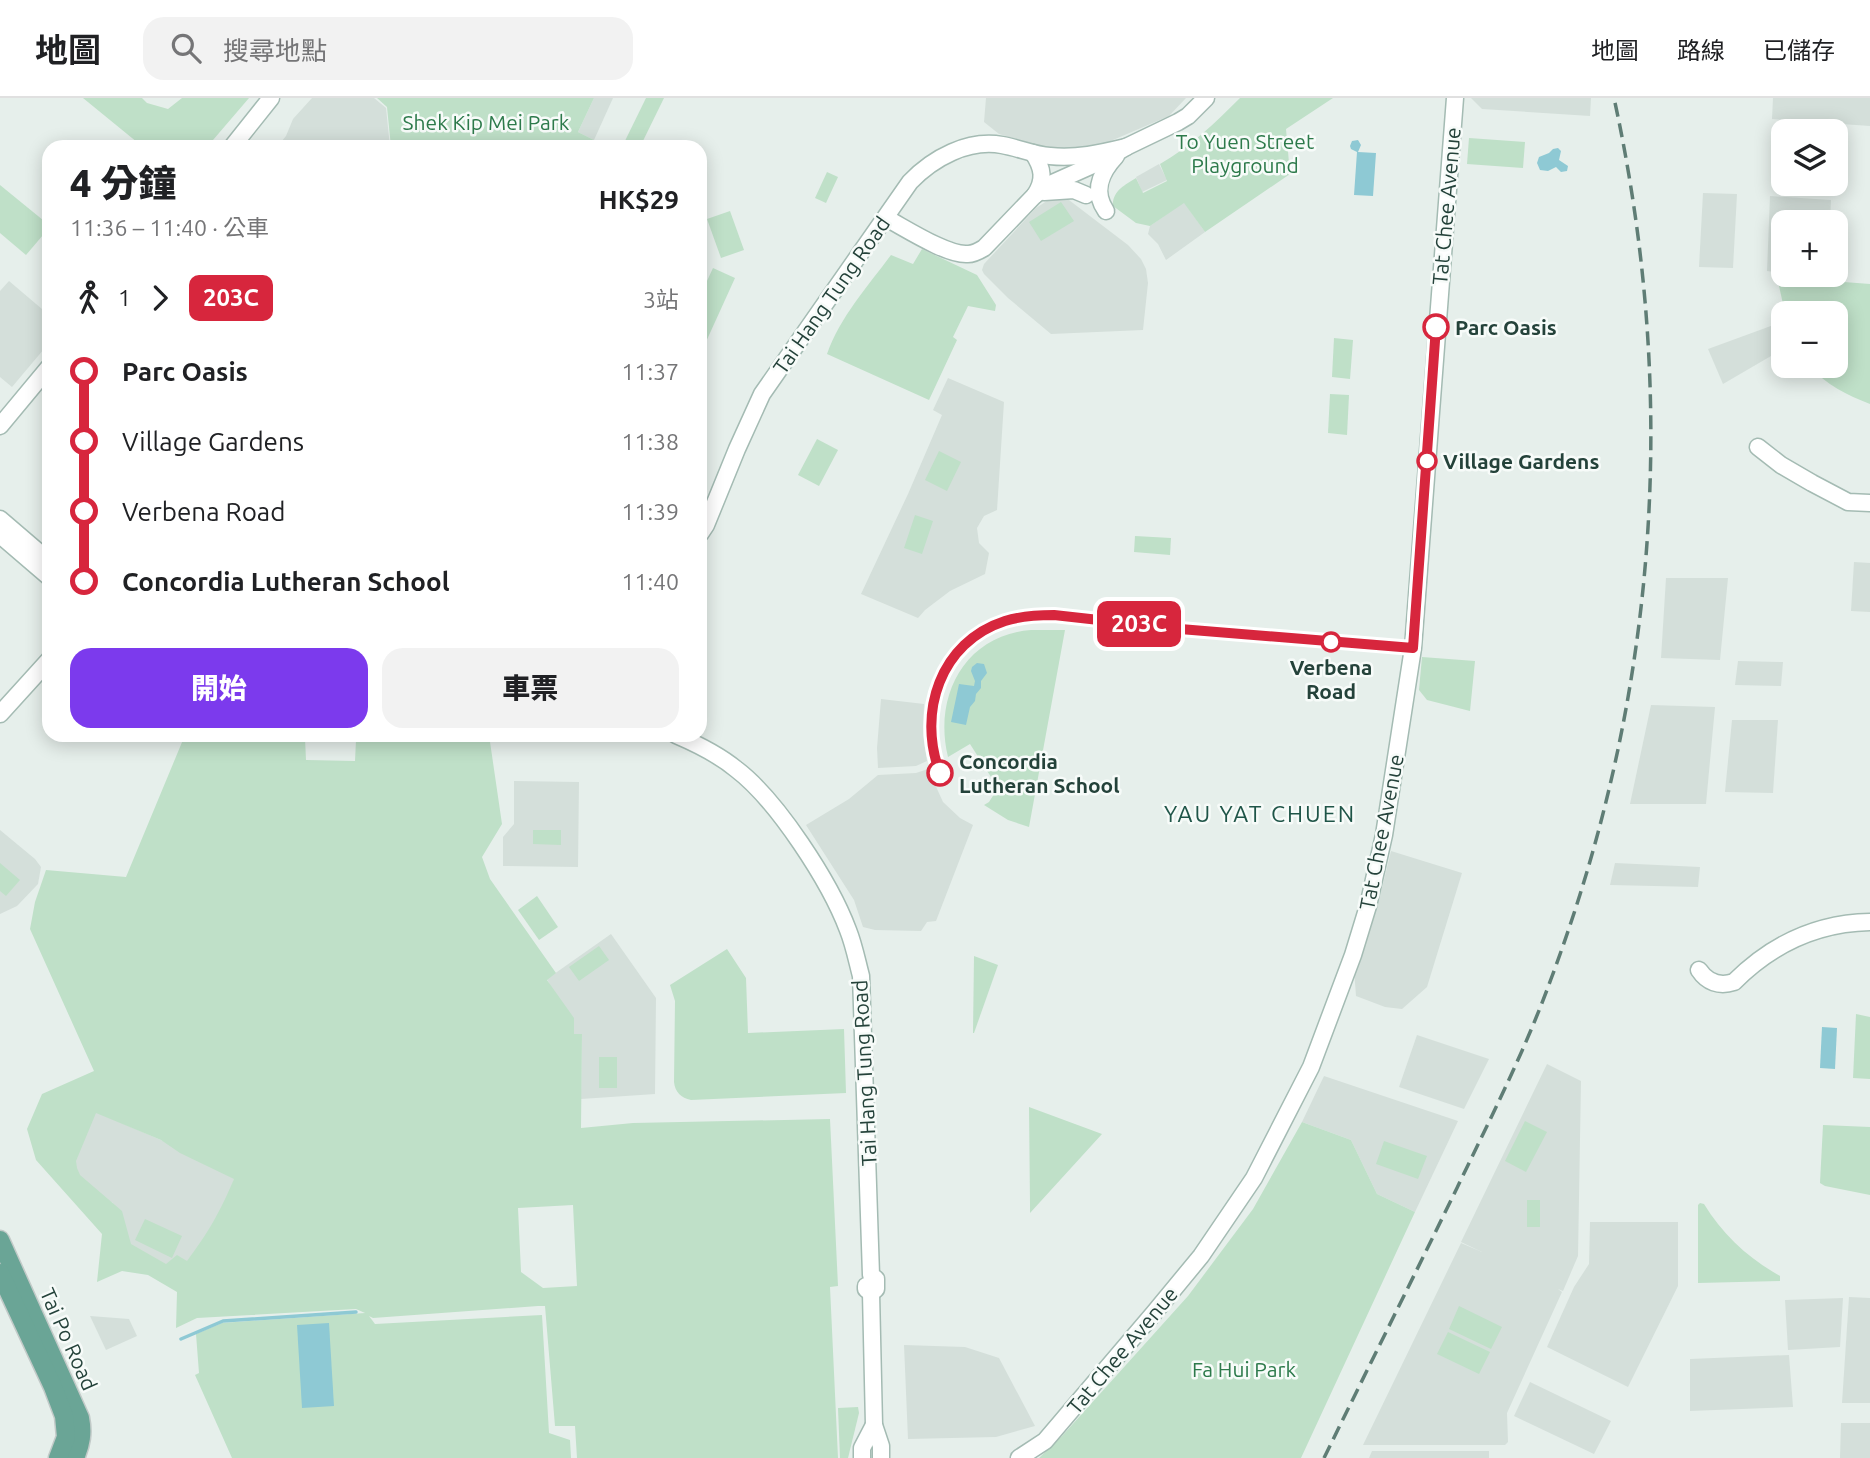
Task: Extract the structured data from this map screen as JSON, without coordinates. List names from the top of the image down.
{
  "streets": {
    "main road": ["Tat Chee Avenue", "Tai Hang Tung Road", "Tai Po Road"]
  },
  "districts": ["YAU YAT CHUEN"],
  "parks": ["Shek Kip Mei Park", "To Yuen Street Playground", "Fa Hui Park"],
  "places": [
    "Parc Oasis",
    "Village Gardens",
    "Verbena Road",
    "Concordia Lutheran School"
  ],
  "lines": ["bus line 203C"],
  "page": {
    "header": "地圖",
    "search": "搜尋地點",
    "nav": ["地圖", "路線", "已儲存"],
    "on_map": "203C",
    "map_buttons": ["+", "−"],
    "heading": ["4 分鐘", "11:36 – 11:40 · 公車", "HK$29"],
    "legs": ["1", "203C", "3站"],
    "list": [
      {
        "name": "Parc Oasis",
        "value": "11:37"
      },
      {
        "name": "Village Gardens",
        "value": "11:38"
      },
      {
        "name": "Verbena Road",
        "value": "11:39"
      },
      {
        "name": "Concordia Lutheran School",
        "value": "11:40"
      }
    ],
    "buttons": ["開始", "車票"]
  }
}
